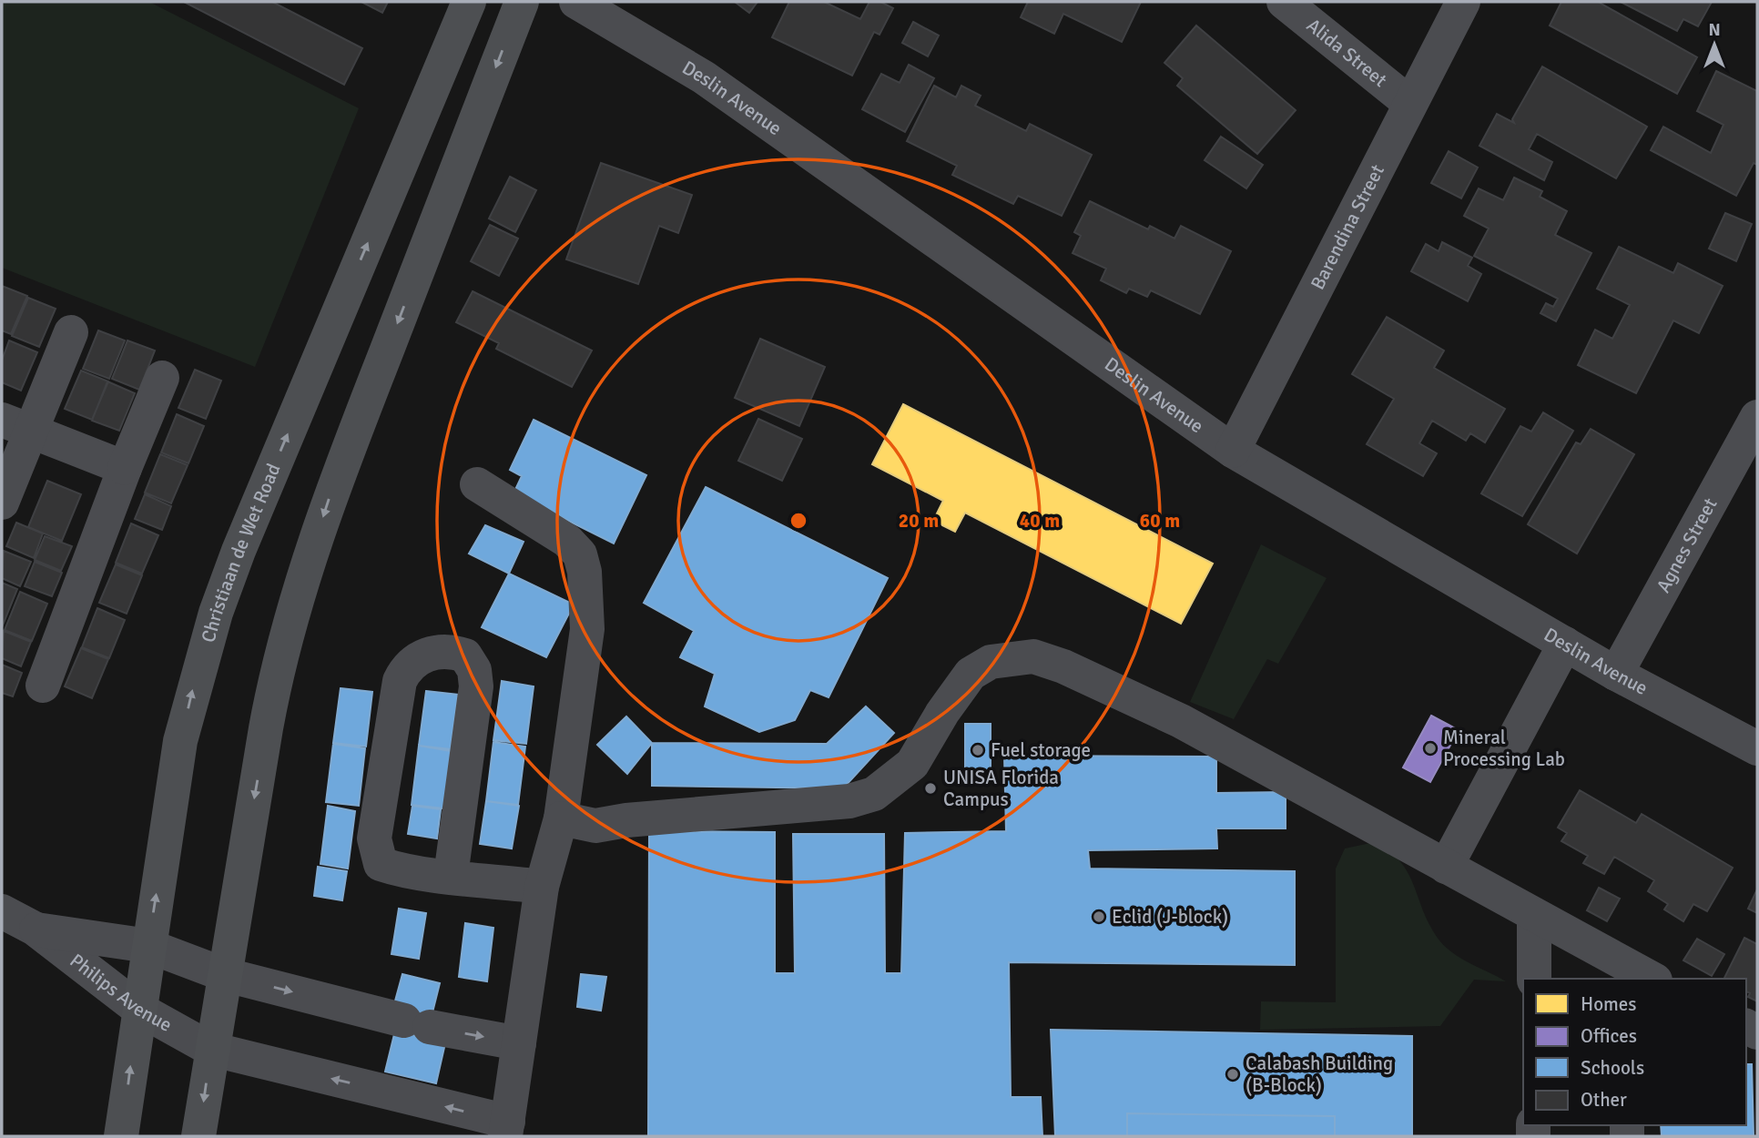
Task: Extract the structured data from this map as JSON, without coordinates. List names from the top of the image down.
{
  "streets": {
    "main road": ["Christiaan de Wet Road"],
    "street": [
      "Alida Street",
      "Deslin Avenue",
      "Barendina Street",
      "Agnes Street",
      "Philips Avenue"
    ]
  },
  "crossings": [
    ["Alida Street", "Barendina Street"],
    ["Deslin Avenue", "Barendina Street"],
    ["Deslin Avenue", "Agnes Street"],
    ["Christiaan de Wet Road", "Philips Avenue"]
  ],
  "places": [
    "Mineral Processing Lab",
    "Fuel storage",
    "UNISA Florida Campus",
    "Eclid (J-block)",
    "Calabash Building (B-Block)"
  ],
  "legend": [
    "Homes",
    "Offices",
    "Schools",
    "Other"
  ],
  "north": "top",
  "rings": ["20 m", "40 m", "60 m"]
}
